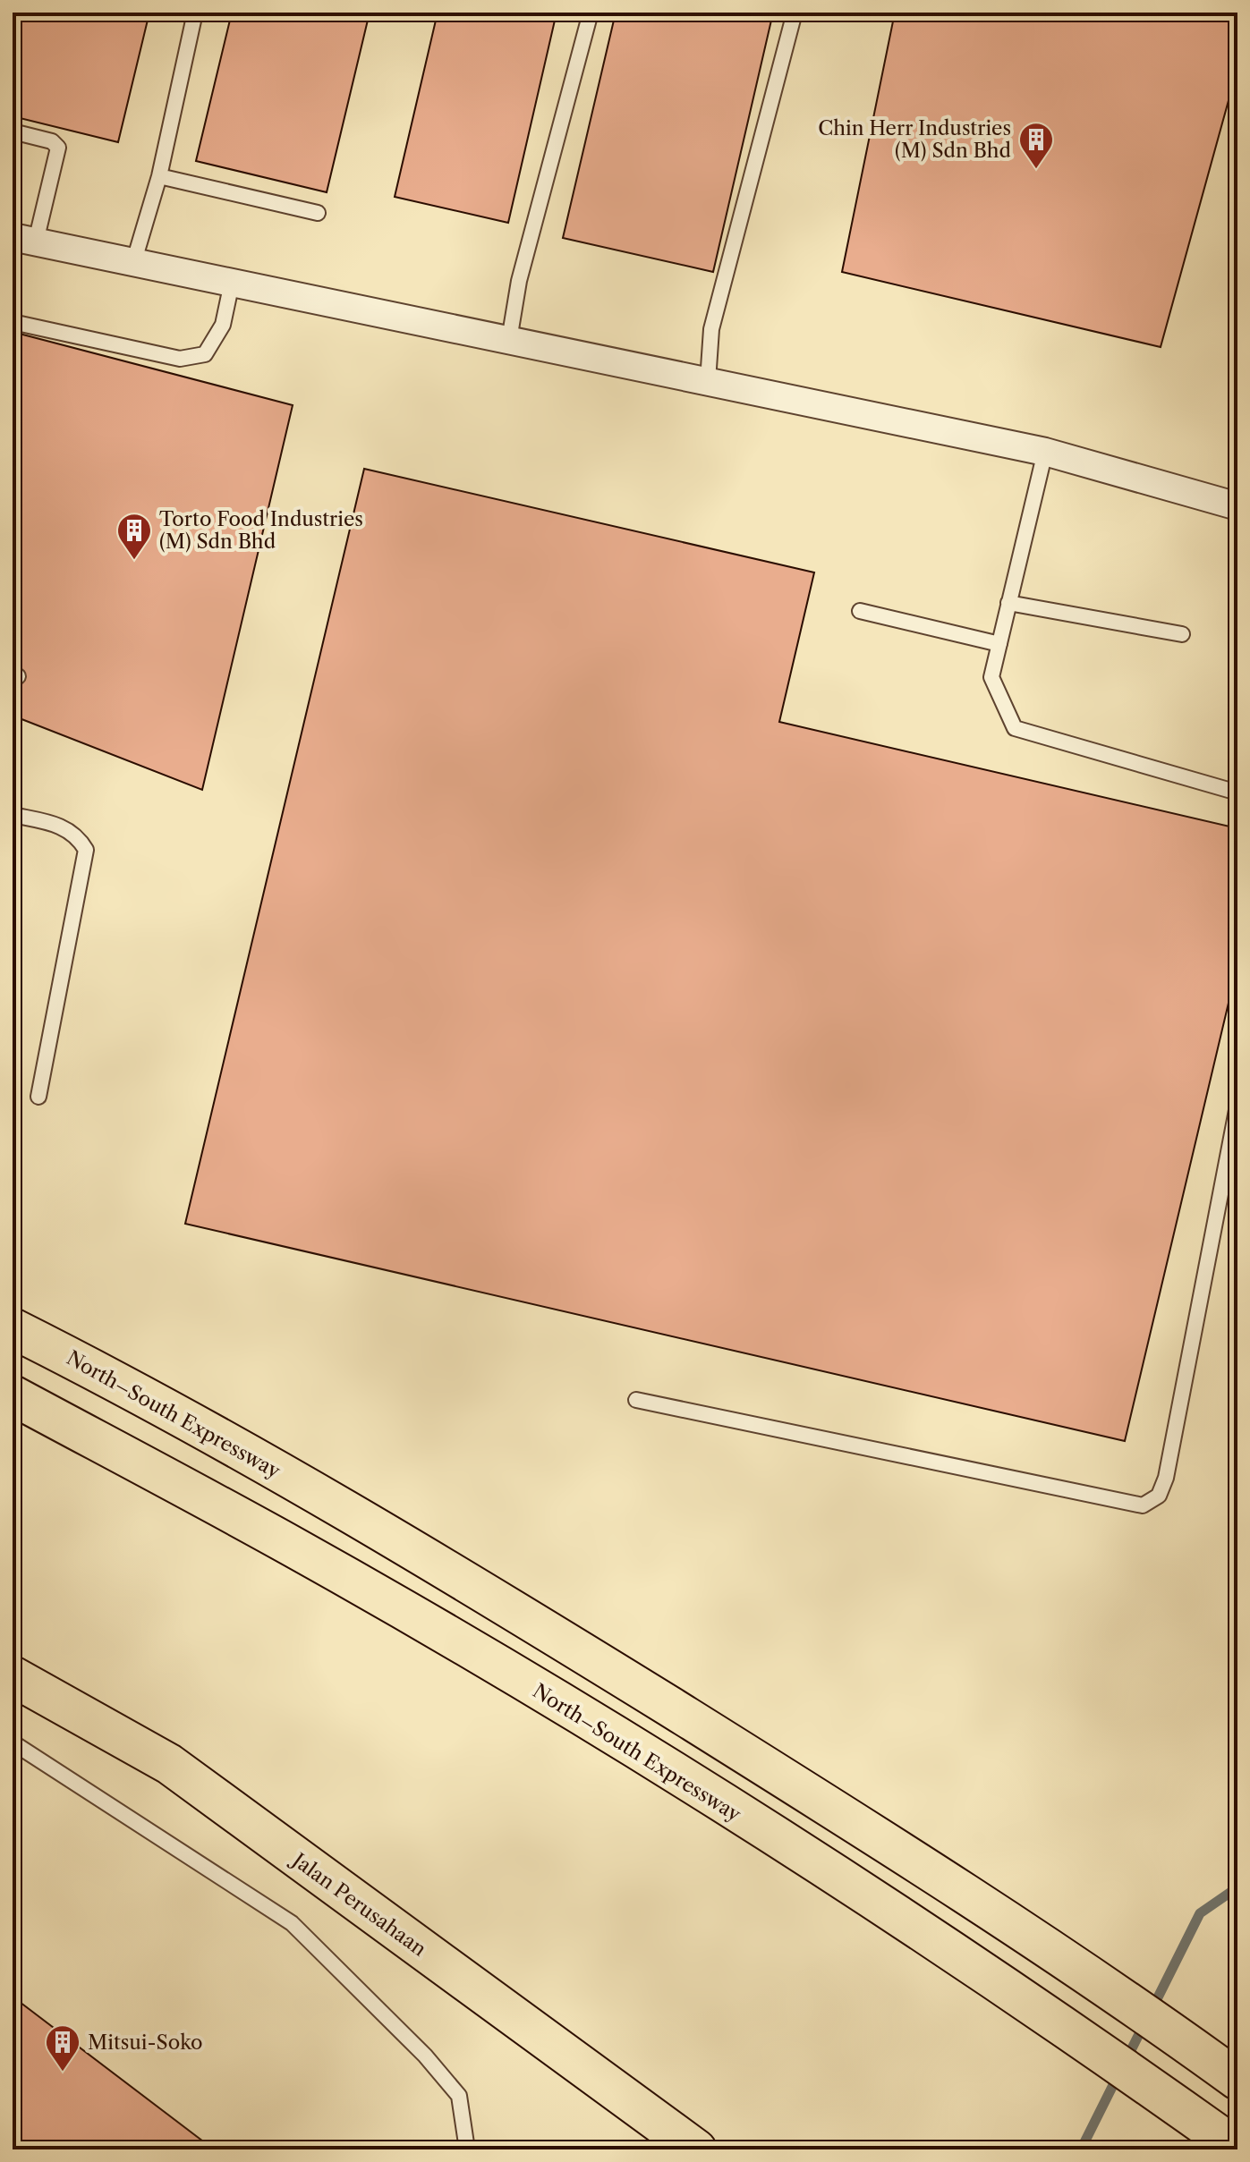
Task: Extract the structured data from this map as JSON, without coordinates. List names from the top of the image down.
{
  "streets": {
    "main road": ["North–South Expressway", "Jalan Perusahaan"]
  },
  "places": {
    "building": ["Chin Herr Industries (M) Sdn Bhd", "Torto Food Industries (M) Sdn Bhd", "Mitsui-Soko"]
  }
}
